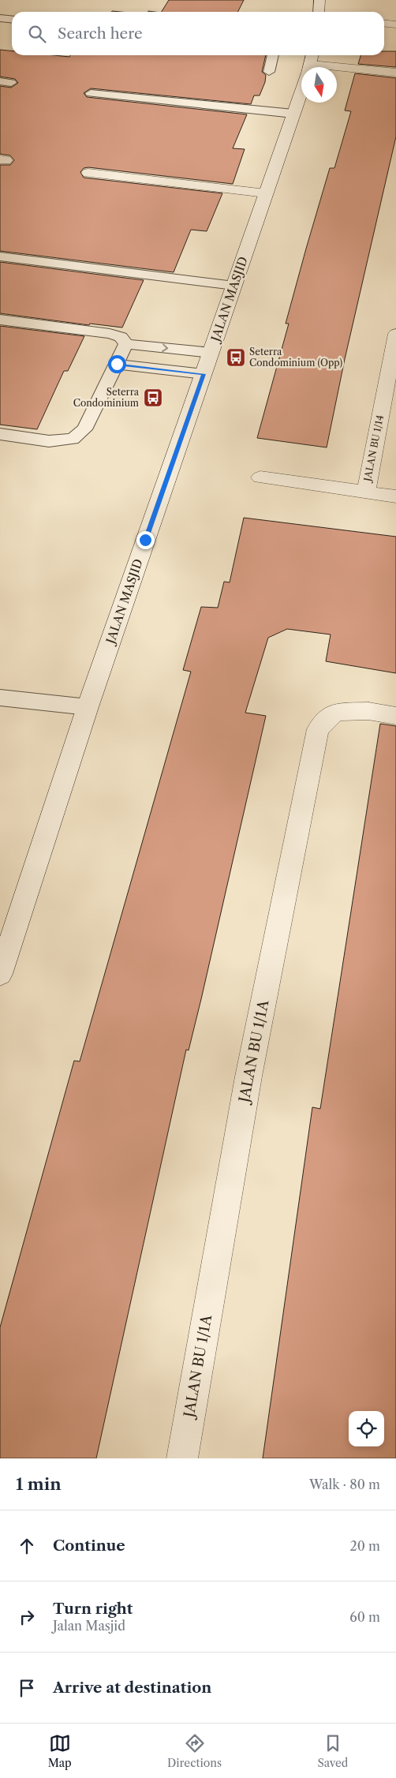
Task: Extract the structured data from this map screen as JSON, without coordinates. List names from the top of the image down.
{
  "streets": {
    "street": ["JALAN MASJID", "JALAN BU 1/14", "JALAN BU 1/1A"]
  },
  "places": {
    "bus stop": ["Seterra Condominium (Opp)", "Seterra Condominium"]
  },
  "north": "bottom",
  "page": {
    "search": "Search here",
    "heading": ["1 min", "Walk · 80 m"],
    "list": [
      ["Continue", "20 m"],
      ["Turn right", "Jalan Masjid", "60 m"],
      "Arrive at destination"
    ],
    "nav": ["Map", "Directions", "Saved"]
  }
}
